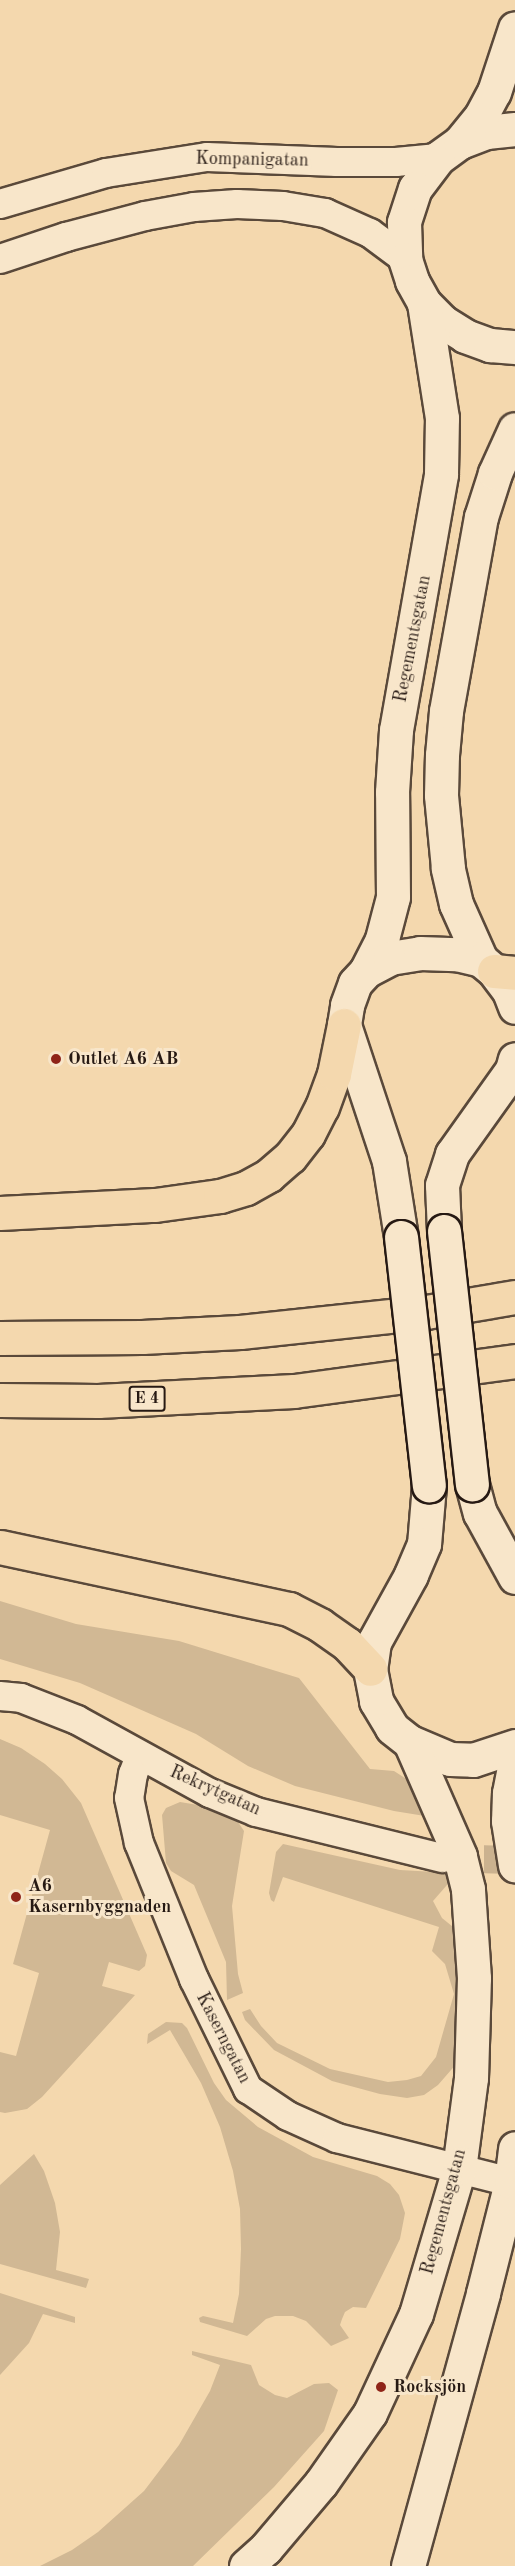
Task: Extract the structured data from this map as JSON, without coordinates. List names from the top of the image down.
{
  "streets": {
    "highway": ["E 4"],
    "street": [
      "Kompanigatan",
      "Regementsgatan",
      "Rekrytgatan",
      "Kaserngatan"
    ]
  },
  "crossings": [
    ["Regementsgatan", "Kaserngatan"],
    ["Rekrytgatan", "Kaserngatan"]
  ],
  "places": ["Outlet A6 AB", "A6 Kasernbyggnaden", "Rocksjön"]
}
